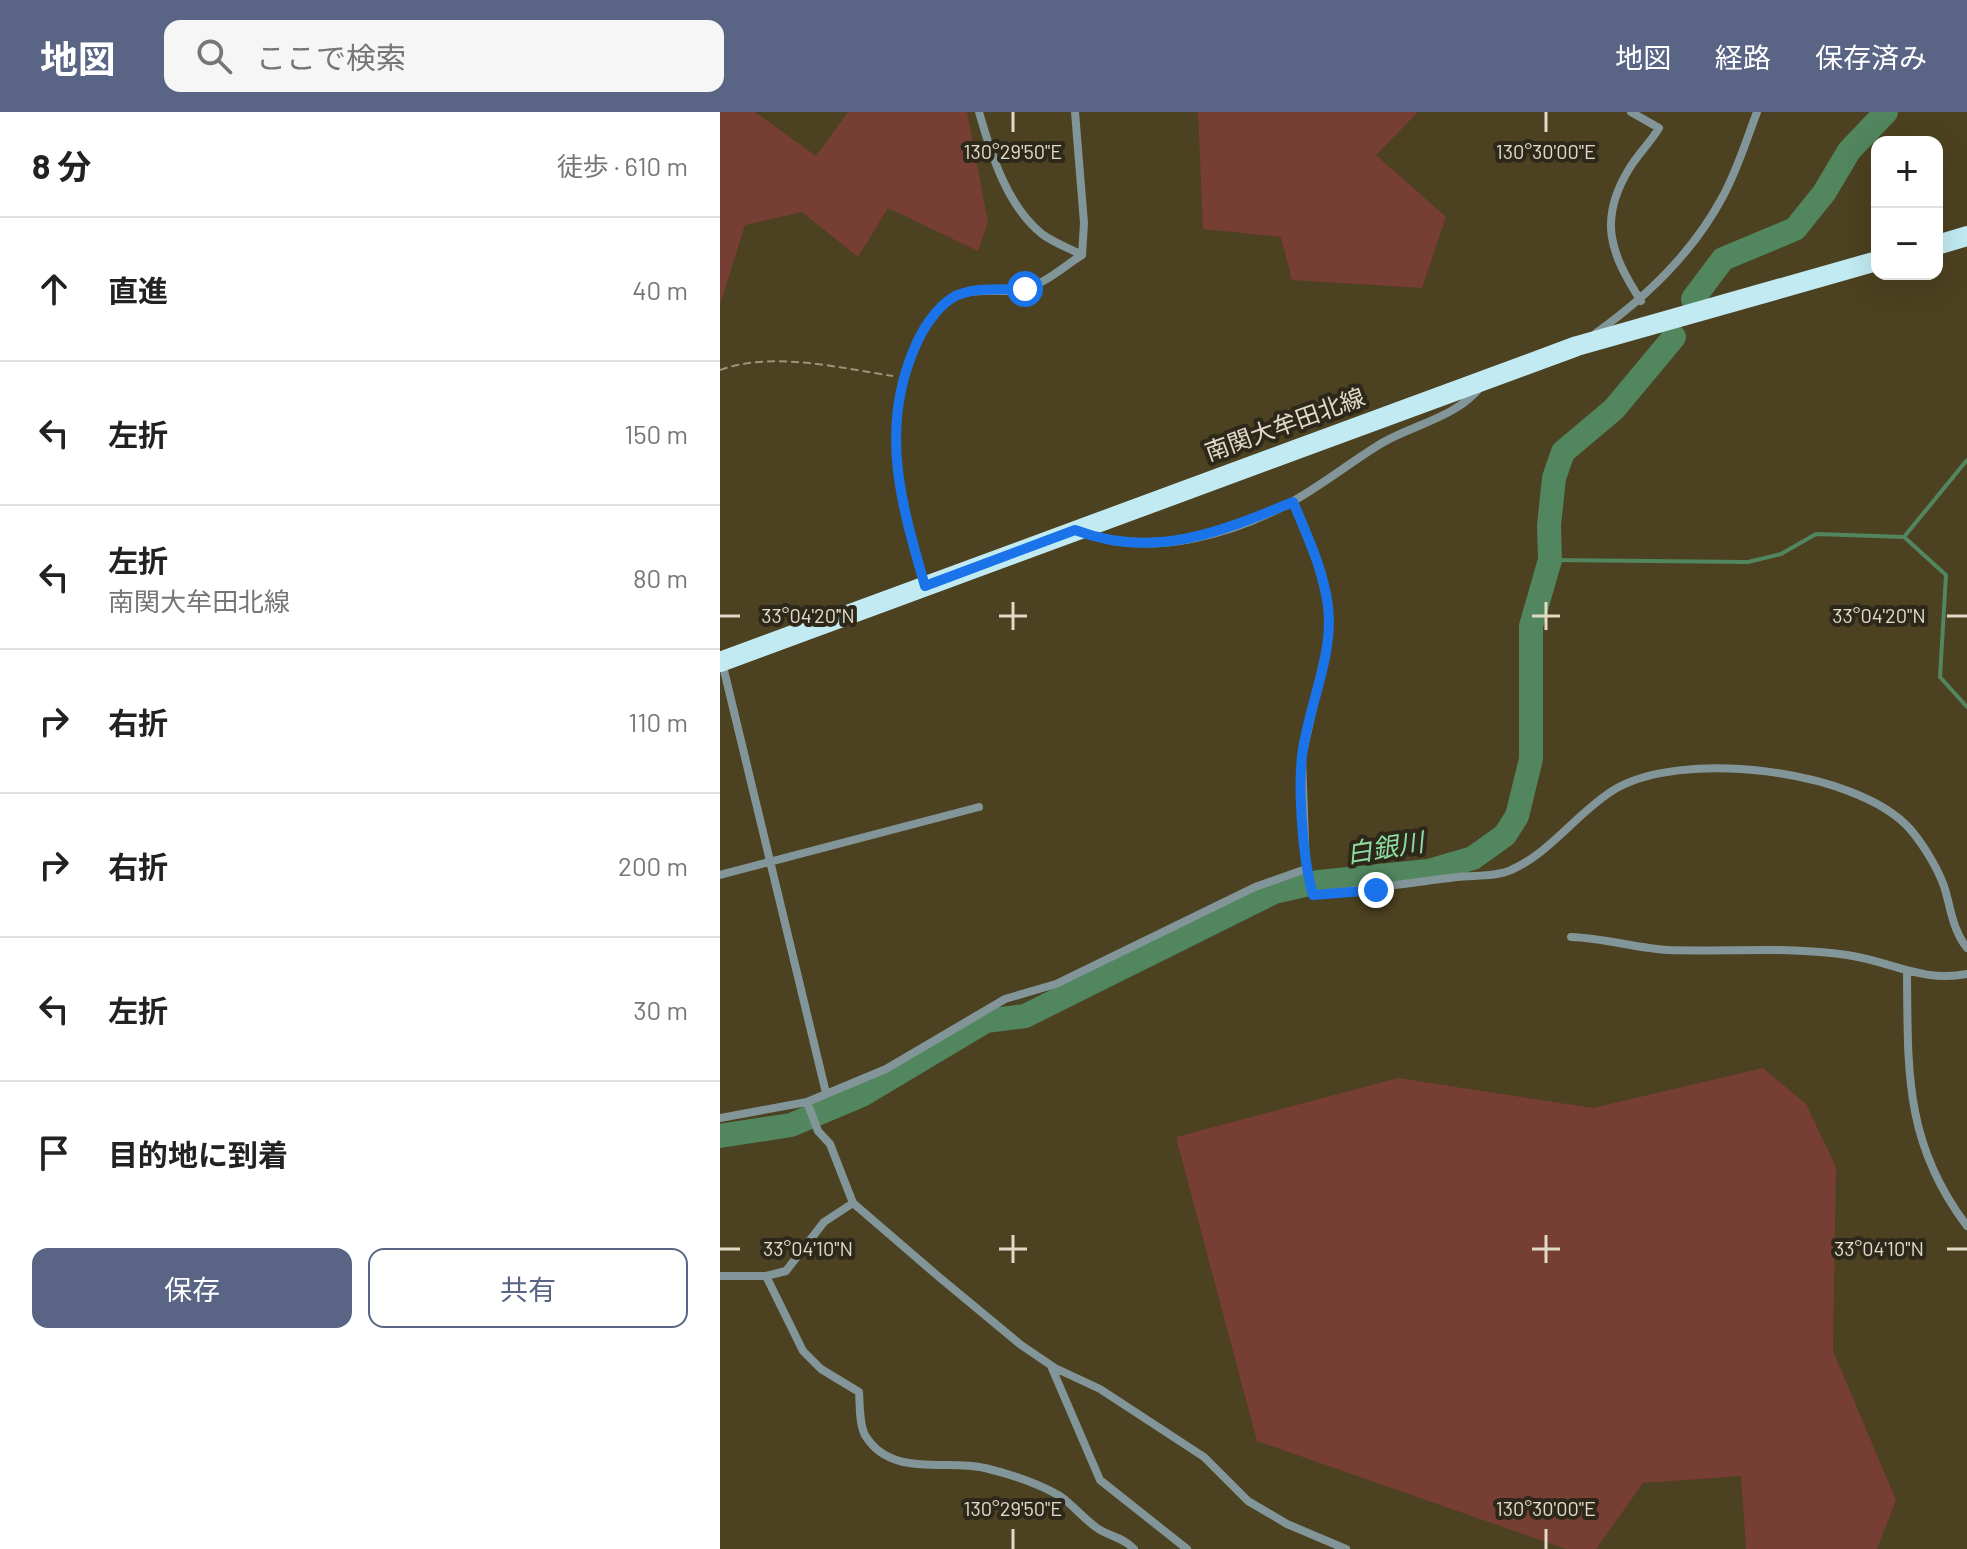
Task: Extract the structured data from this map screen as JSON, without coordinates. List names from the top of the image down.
{
  "streets": {
    "main road": ["南関大牟田北線"]
  },
  "water": ["白銀川"],
  "page": {
    "header": "地図",
    "search": "ここで検索",
    "nav": ["地図", "経路", "保存済み"],
    "heading": ["8 分", "徒歩 · 610 m"],
    "map_buttons": ["+", "−"],
    "list": [
      ["直進", "40 m"],
      ["左折", "150 m"],
      ["左折", "南関大牟田北線", "80 m"],
      ["右折", "110 m"],
      ["右折", "200 m"],
      ["左折", "30 m"],
      "目的地に到着"
    ],
    "buttons": ["保存", "共有"]
  },
  "coordinates": [
    "130°29'50\"E",
    "130°30'00\"E",
    "33°04'20\"N",
    "33°04'10\"N"
  ]
}
